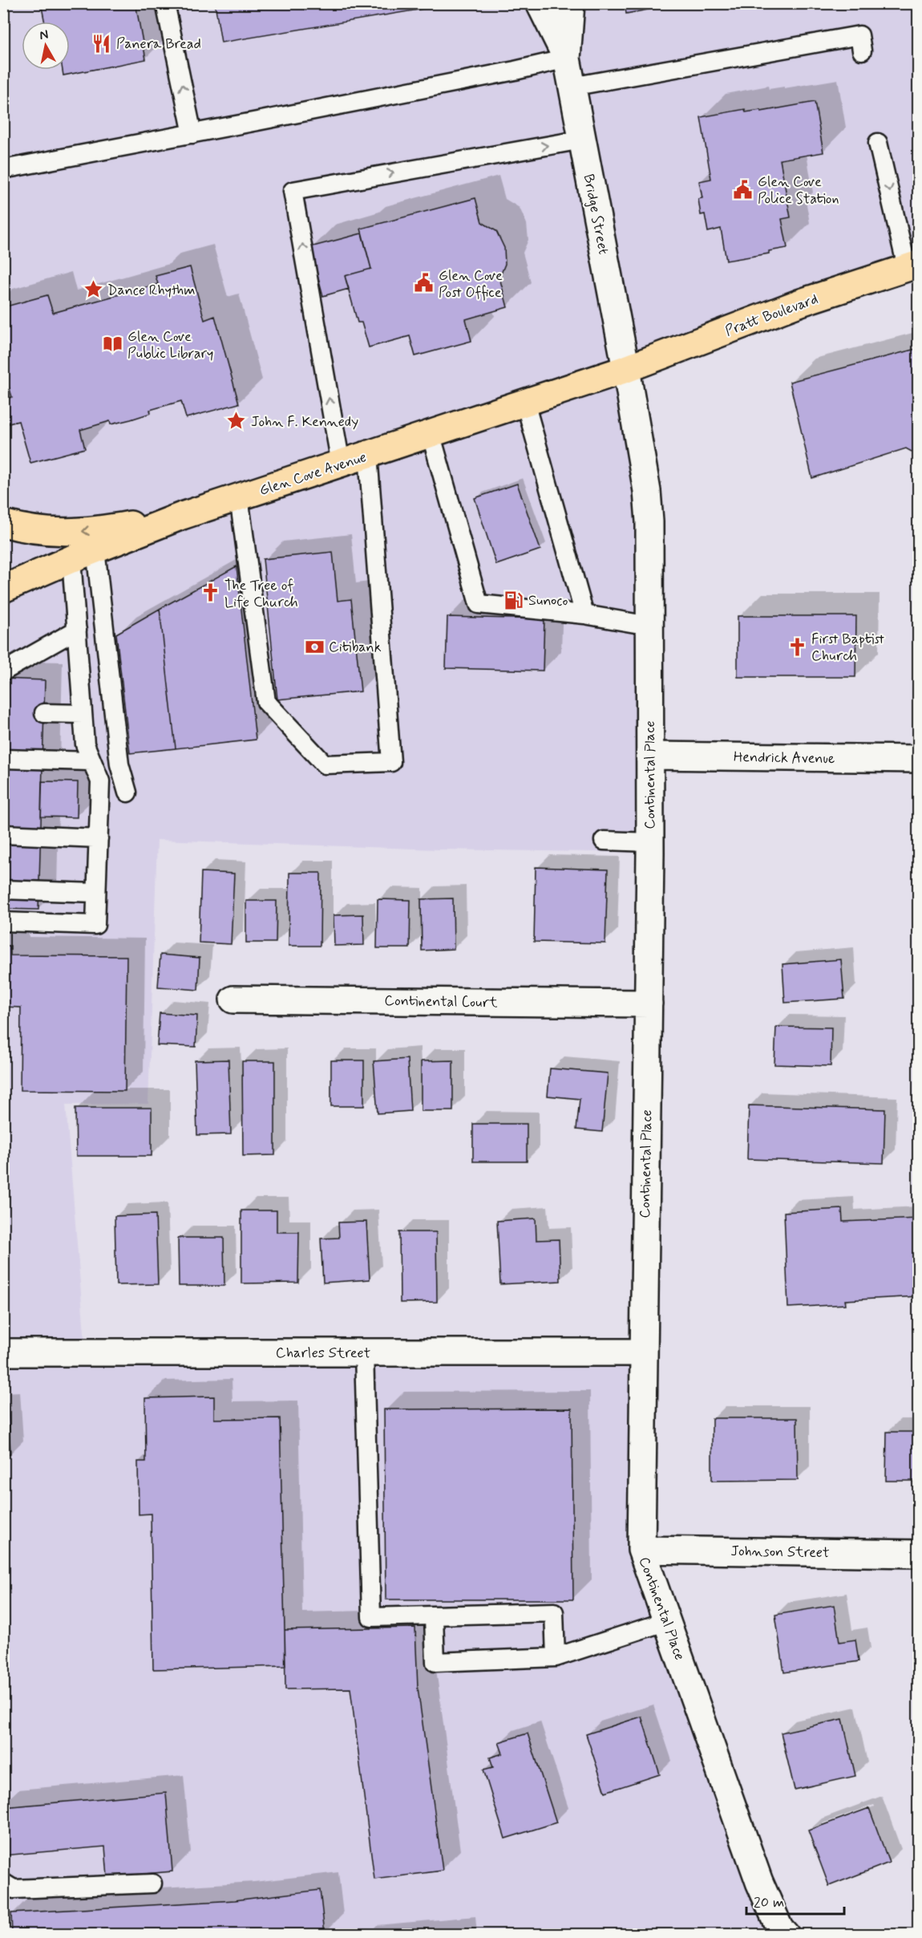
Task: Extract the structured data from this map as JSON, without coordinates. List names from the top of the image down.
{
  "streets": {
    "main road": ["Pratt Boulevard", "Glen Cove Avenue"],
    "street": [
      "Bridge Street",
      "Hendrick Avenue",
      "Continental Place",
      "Continental Court",
      "Charles Street",
      "Johnson Street"
    ]
  },
  "crossings": [
    ["Bridge Street", "Pratt Boulevard"],
    ["Bridge Street", "Glen Cove Avenue"],
    ["Bridge Street", "Continental Place"],
    ["Pratt Boulevard", "Glen Cove Avenue"],
    ["Pratt Boulevard", "Continental Place"],
    ["Glen Cove Avenue", "Continental Place"],
    ["Hendrick Avenue", "Continental Place"],
    ["Continental Place", "Continental Court"],
    ["Continental Place", "Charles Street"],
    ["Continental Place", "Johnson Street"]
  ],
  "places": {
    "restaurant": ["Panera Bread"],
    "public building": ["Glen Cove Police Station", "Glen Cove Post Office"],
    "place": ["Dance Rhythm", "John F. Kennedy"],
    "library": ["Glen Cove Public Library"],
    "church": ["The Tree of Life Church", "First Baptist Church"],
    "fuel station": ["Sunoco"],
    "bank": ["Citibank"]
  },
  "scale_bar": "20 m",
  "north": "top"
}
